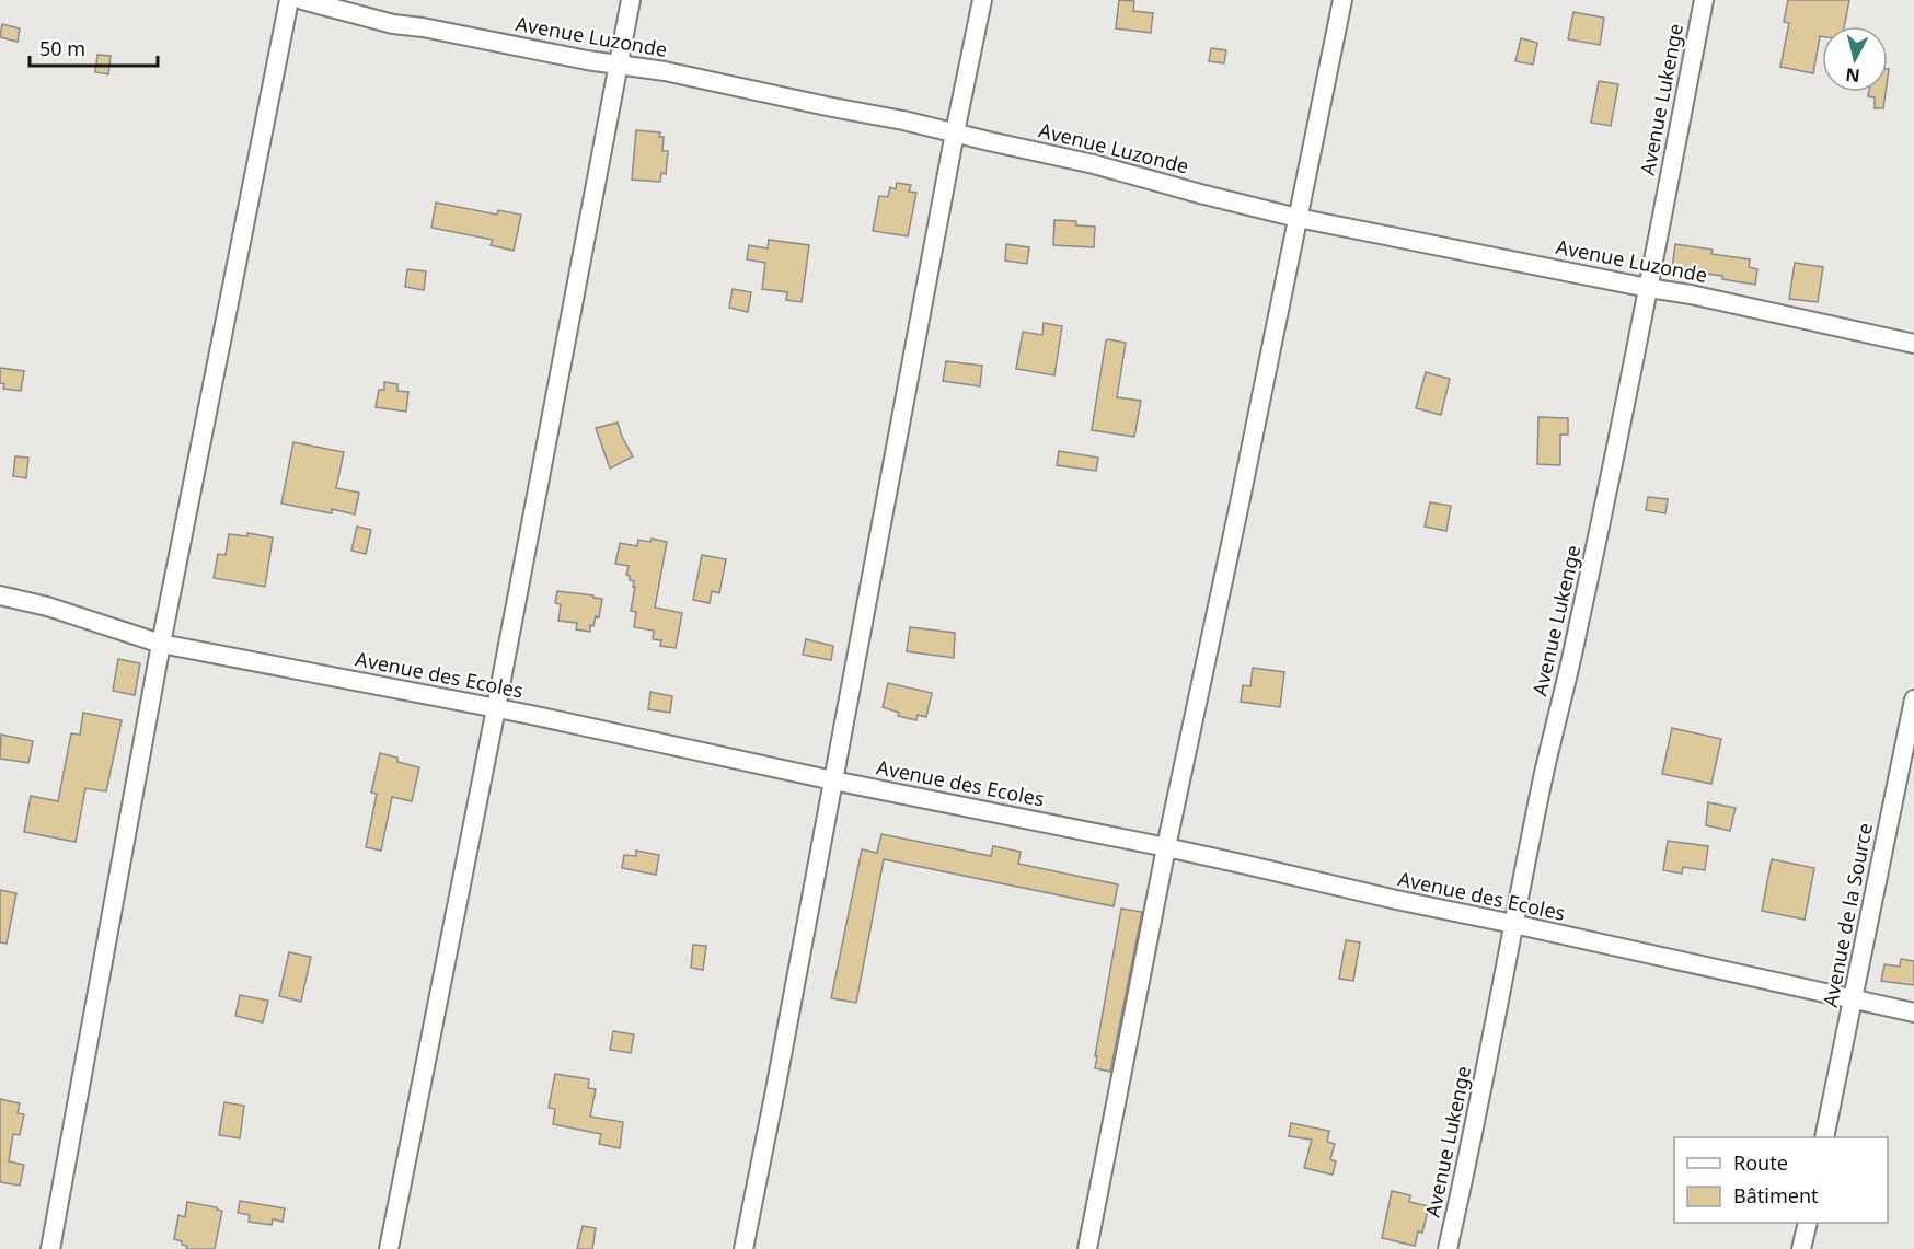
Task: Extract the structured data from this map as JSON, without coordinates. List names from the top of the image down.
{
  "streets": {
    "street": [
      "Avenue Luzonde",
      "Avenue Lukenge",
      "Avenue des Ecoles",
      "Avenue de la Source"
    ]
  },
  "crossings": [
    ["Avenue Luzonde", "Avenue Lukenge"],
    ["Avenue Lukenge", "Avenue des Ecoles"],
    ["Avenue des Ecoles", "Avenue de la Source"]
  ],
  "legend": ["Route", "Bâtiment"],
  "scale_bar": "50 m",
  "north": "bottom"
}
